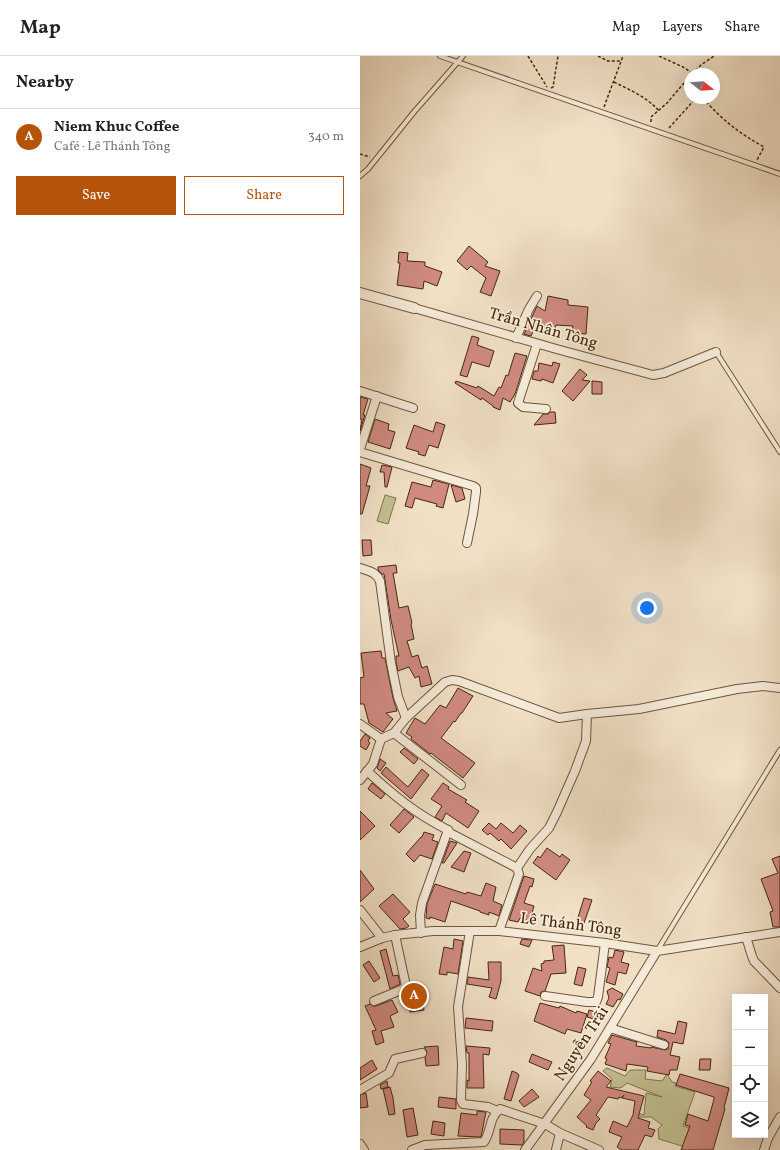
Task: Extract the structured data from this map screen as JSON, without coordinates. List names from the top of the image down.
{
  "streets": {
    "street": ["Trần Nhân Tông", "Lê Thánh Tông", "Nguyễn Trãi"]
  },
  "crossings": [
    ["Lê Thánh Tông", "Nguyễn Trãi"]
  ],
  "north": "right",
  "page": {
    "header": "Map",
    "nav": ["Map", "Layers", "Share"],
    "heading": "Nearby",
    "list": [
      {
        "mark": "A",
        "name": "Niem Khuc Coffee",
        "note": "Café · Lê Thánh Tông",
        "value": "340 m"
      }
    ],
    "buttons": ["Save", "Share"],
    "pins": "A",
    "map_buttons": ["+", "−"]
  }
}
